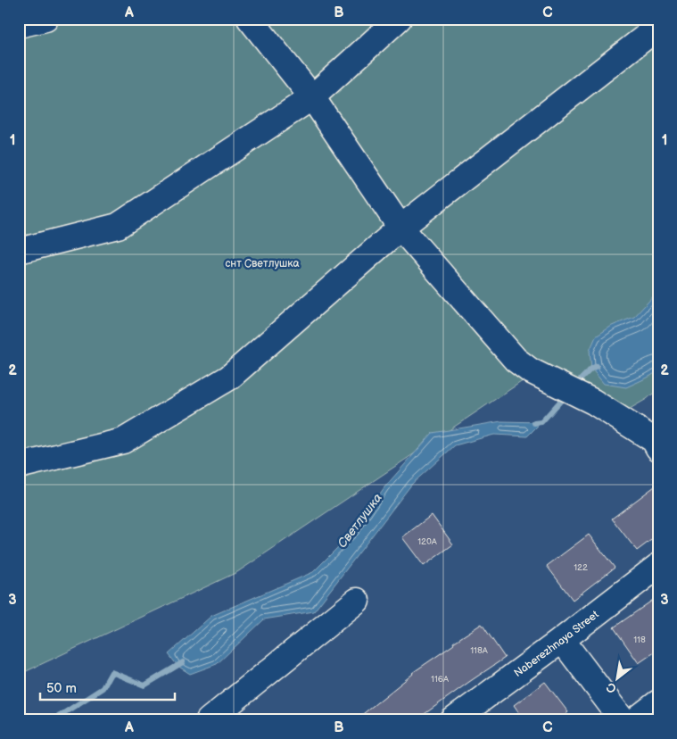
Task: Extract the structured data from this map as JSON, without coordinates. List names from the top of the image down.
{
  "streets": {
    "street": ["Naberezhnaya Street"]
  },
  "water": ["Светлушка"],
  "parks": ["снт Светлушка"],
  "house_numbers": [
    "120А",
    "122",
    "118",
    "118А",
    "116А"
  ],
  "scale_bar": "50 m",
  "north": "bottom left",
  "grid": {
    "columns": ["A", "B", "C"],
    "rows": ["1", "2", "3"]
  }
}
